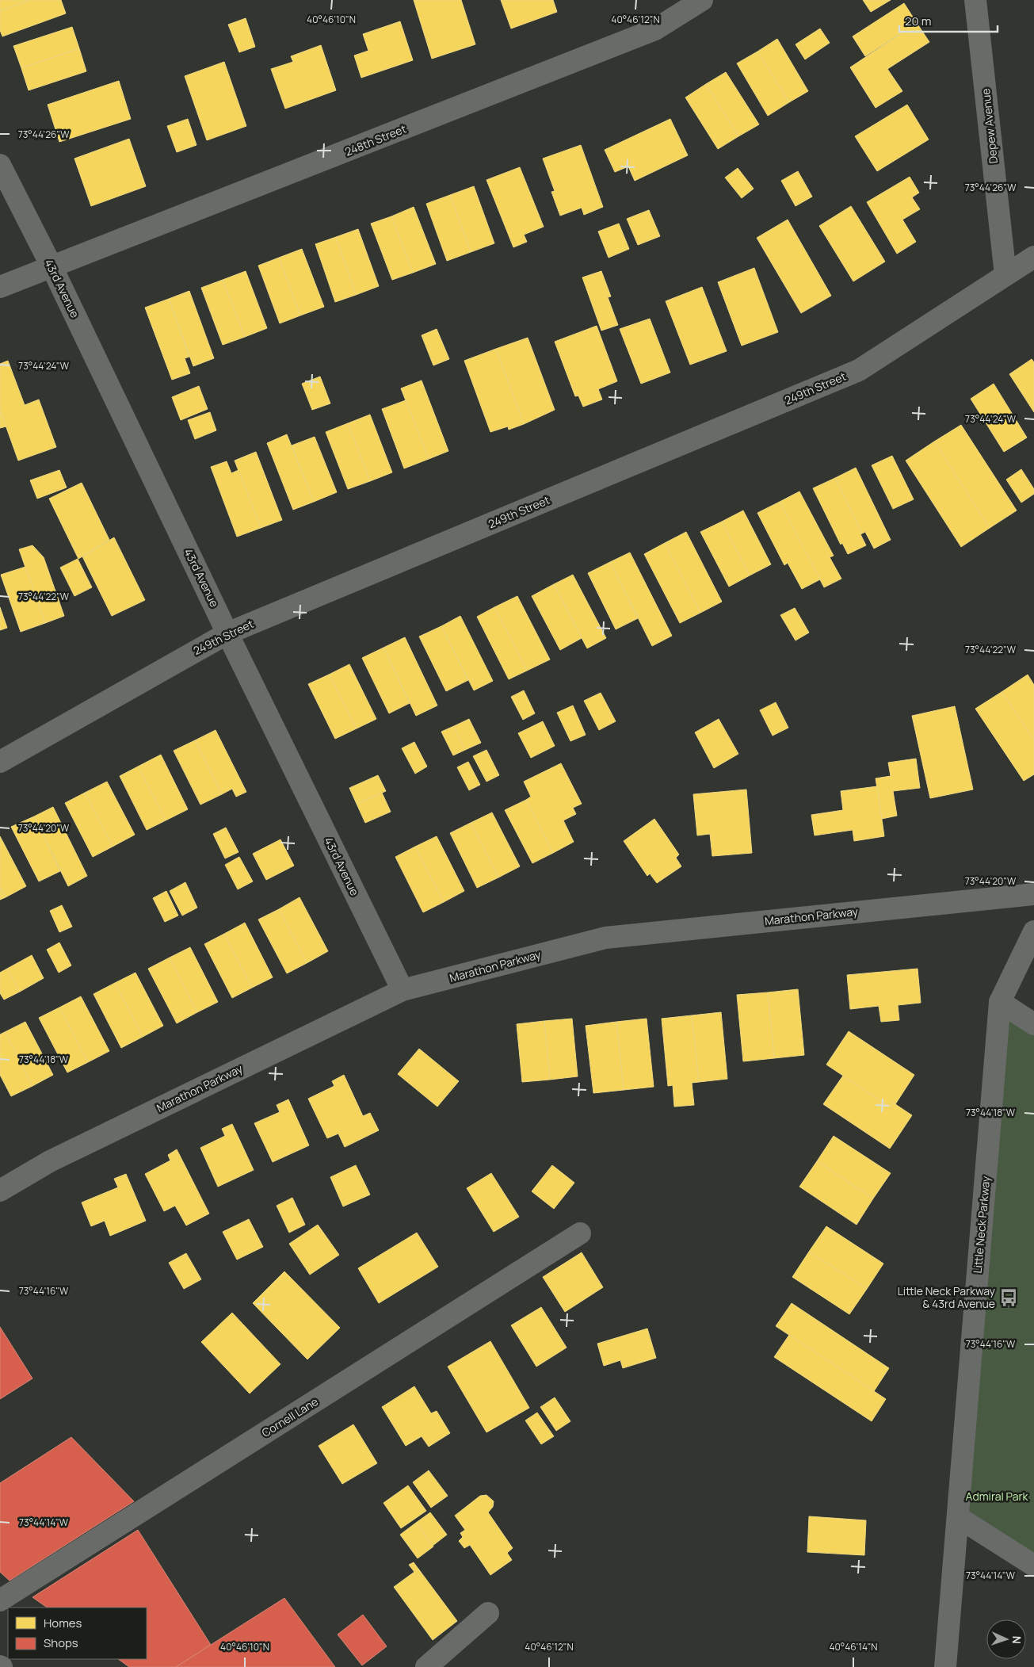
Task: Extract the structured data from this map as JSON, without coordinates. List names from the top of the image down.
{
  "streets": {
    "street": [
      "Depew Avenue",
      "248th Street",
      "43rd Avenue",
      "249th Street",
      "Marathon Parkway",
      "Little Neck Parkway",
      "Cornell Lane"
    ]
  },
  "crossings": [
    ["Depew Avenue", "249th Street"],
    ["248th Street", "43rd Avenue"],
    ["43rd Avenue", "249th Street"],
    ["43rd Avenue", "Marathon Parkway"]
  ],
  "parks": ["Admiral Park"],
  "places": {
    "bus stop": ["Little Neck Parkway & 43rd Avenue"]
  },
  "legend": ["Homes", "Shops"],
  "scale_bar": "20 m",
  "north": "right",
  "coordinates": [
    "40°46'10\"N",
    "40°46'12\"N",
    "73°44'26\"W",
    "73°44'24\"W",
    "73°44'22\"W",
    "73°44'20\"W",
    "73°44'18\"W",
    "73°44'16\"W",
    "73°44'14\"W",
    "40°46'14\"N"
  ]
}
